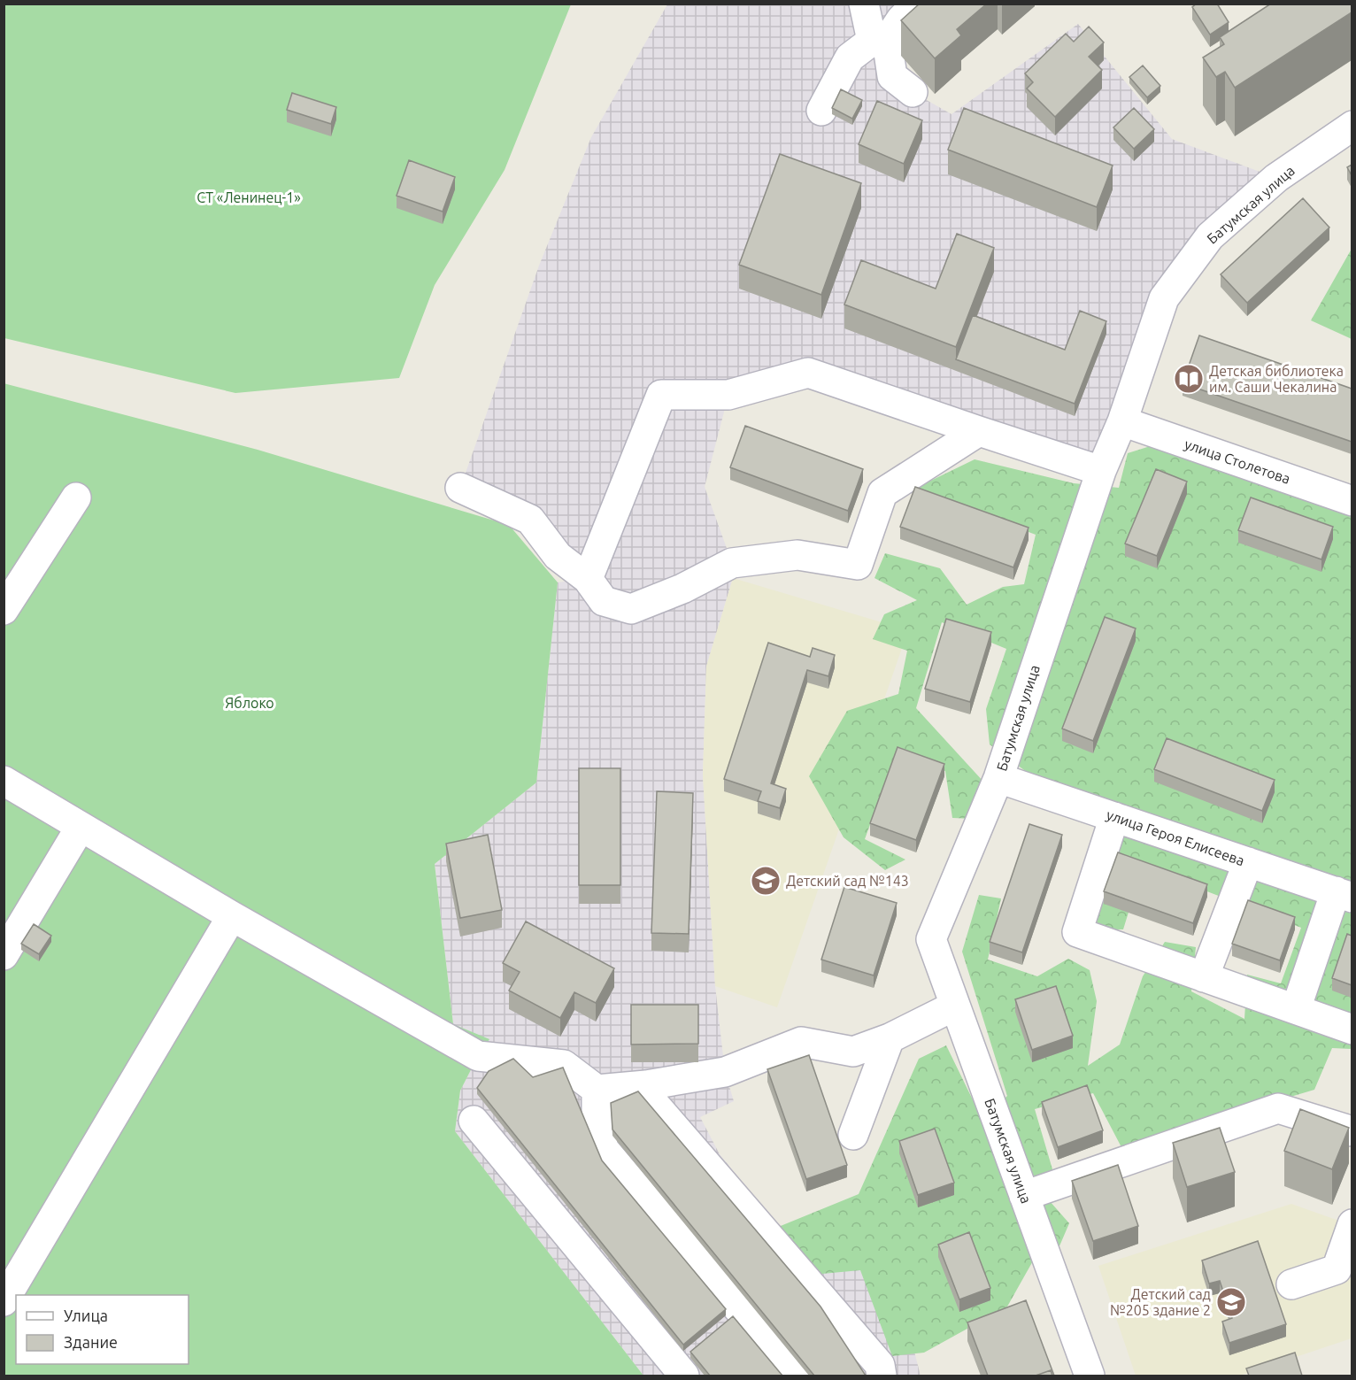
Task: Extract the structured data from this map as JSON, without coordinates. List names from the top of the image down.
{
  "streets": {
    "street": ["Батумская улица", "улица Столетова", "улица Героя Елисеева"]
  },
  "crossings": [
    ["Батумская улица", "улица Столетова"],
    ["Батумская улица", "улица Героя Елисеева"]
  ],
  "parks": ["СТ «Ленинец-1»", "Яблоко"],
  "places": {
    "library": ["Детская библиотека им. Саши Чекалина"],
    "school or university": ["Детский сад №143", "Детский сад №205 здание 2"]
  },
  "legend": ["Улица", "Здание"]
}
